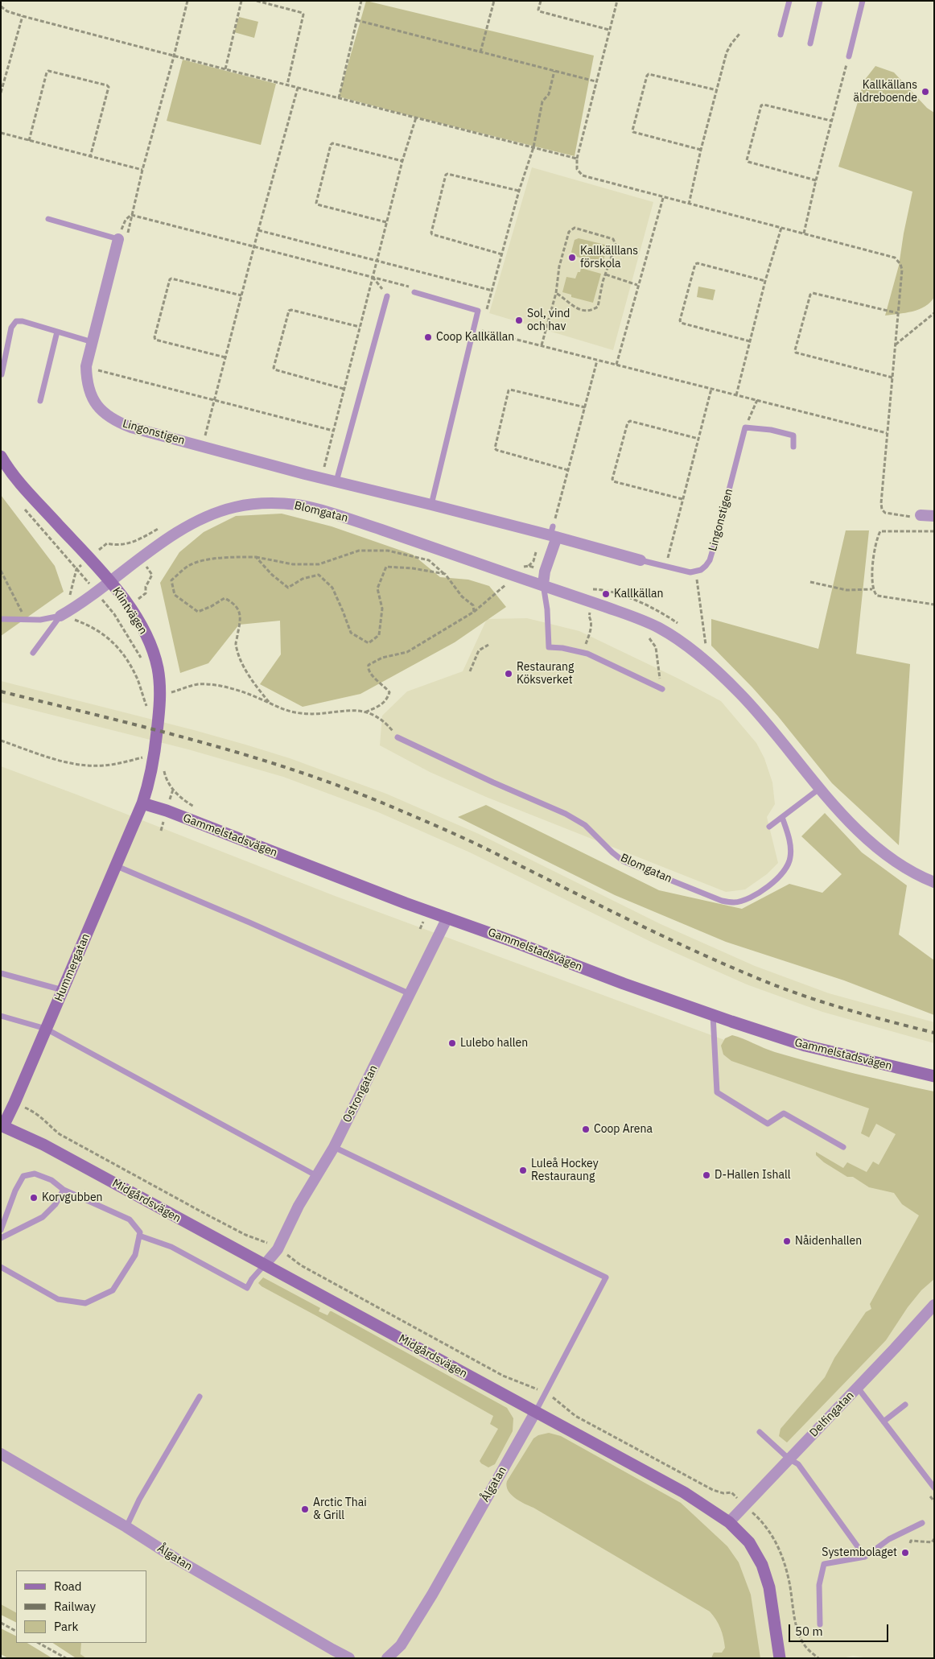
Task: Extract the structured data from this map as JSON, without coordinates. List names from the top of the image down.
{
  "streets": {
    "street": [
      "Lingonstigen",
      "Blomgatan",
      "Klintvägen",
      "Gammelstadsvägen",
      "Hummergatan",
      "Ostrongatan",
      "Midgårdsvägen",
      "Delfingatan",
      "Ålgatan"
    ]
  },
  "crossings": [
    ["Blomgatan", "Klintvägen"],
    ["Klintvägen", "Gammelstadsvägen"],
    ["Klintvägen", "Hummergatan"],
    ["Gammelstadsvägen", "Hummergatan"],
    ["Gammelstadsvägen", "Ostrongatan"],
    ["Hummergatan", "Midgårdsvägen"],
    ["Ostrongatan", "Midgårdsvägen"],
    ["Midgårdsvägen", "Delfingatan"],
    ["Midgårdsvägen", "Ålgatan"]
  ],
  "places": [
    "Kallkällans äldreboende",
    "Kallkälllans förskola",
    "Sol, vind och hav",
    "Coop Kallkällan",
    "Kallkällan",
    "Restaurang Köksverket",
    "Lulebo hallen",
    "Coop Arena",
    "Luleå Hockey Restauraung",
    "D-Hallen Ishall",
    "Korvgubben",
    "Nåidenhallen",
    "Arctic Thai & Grill",
    "Systembolaget"
  ],
  "legend": ["Road", "Railway", "Park"],
  "scale_bar": "50 m"
}
